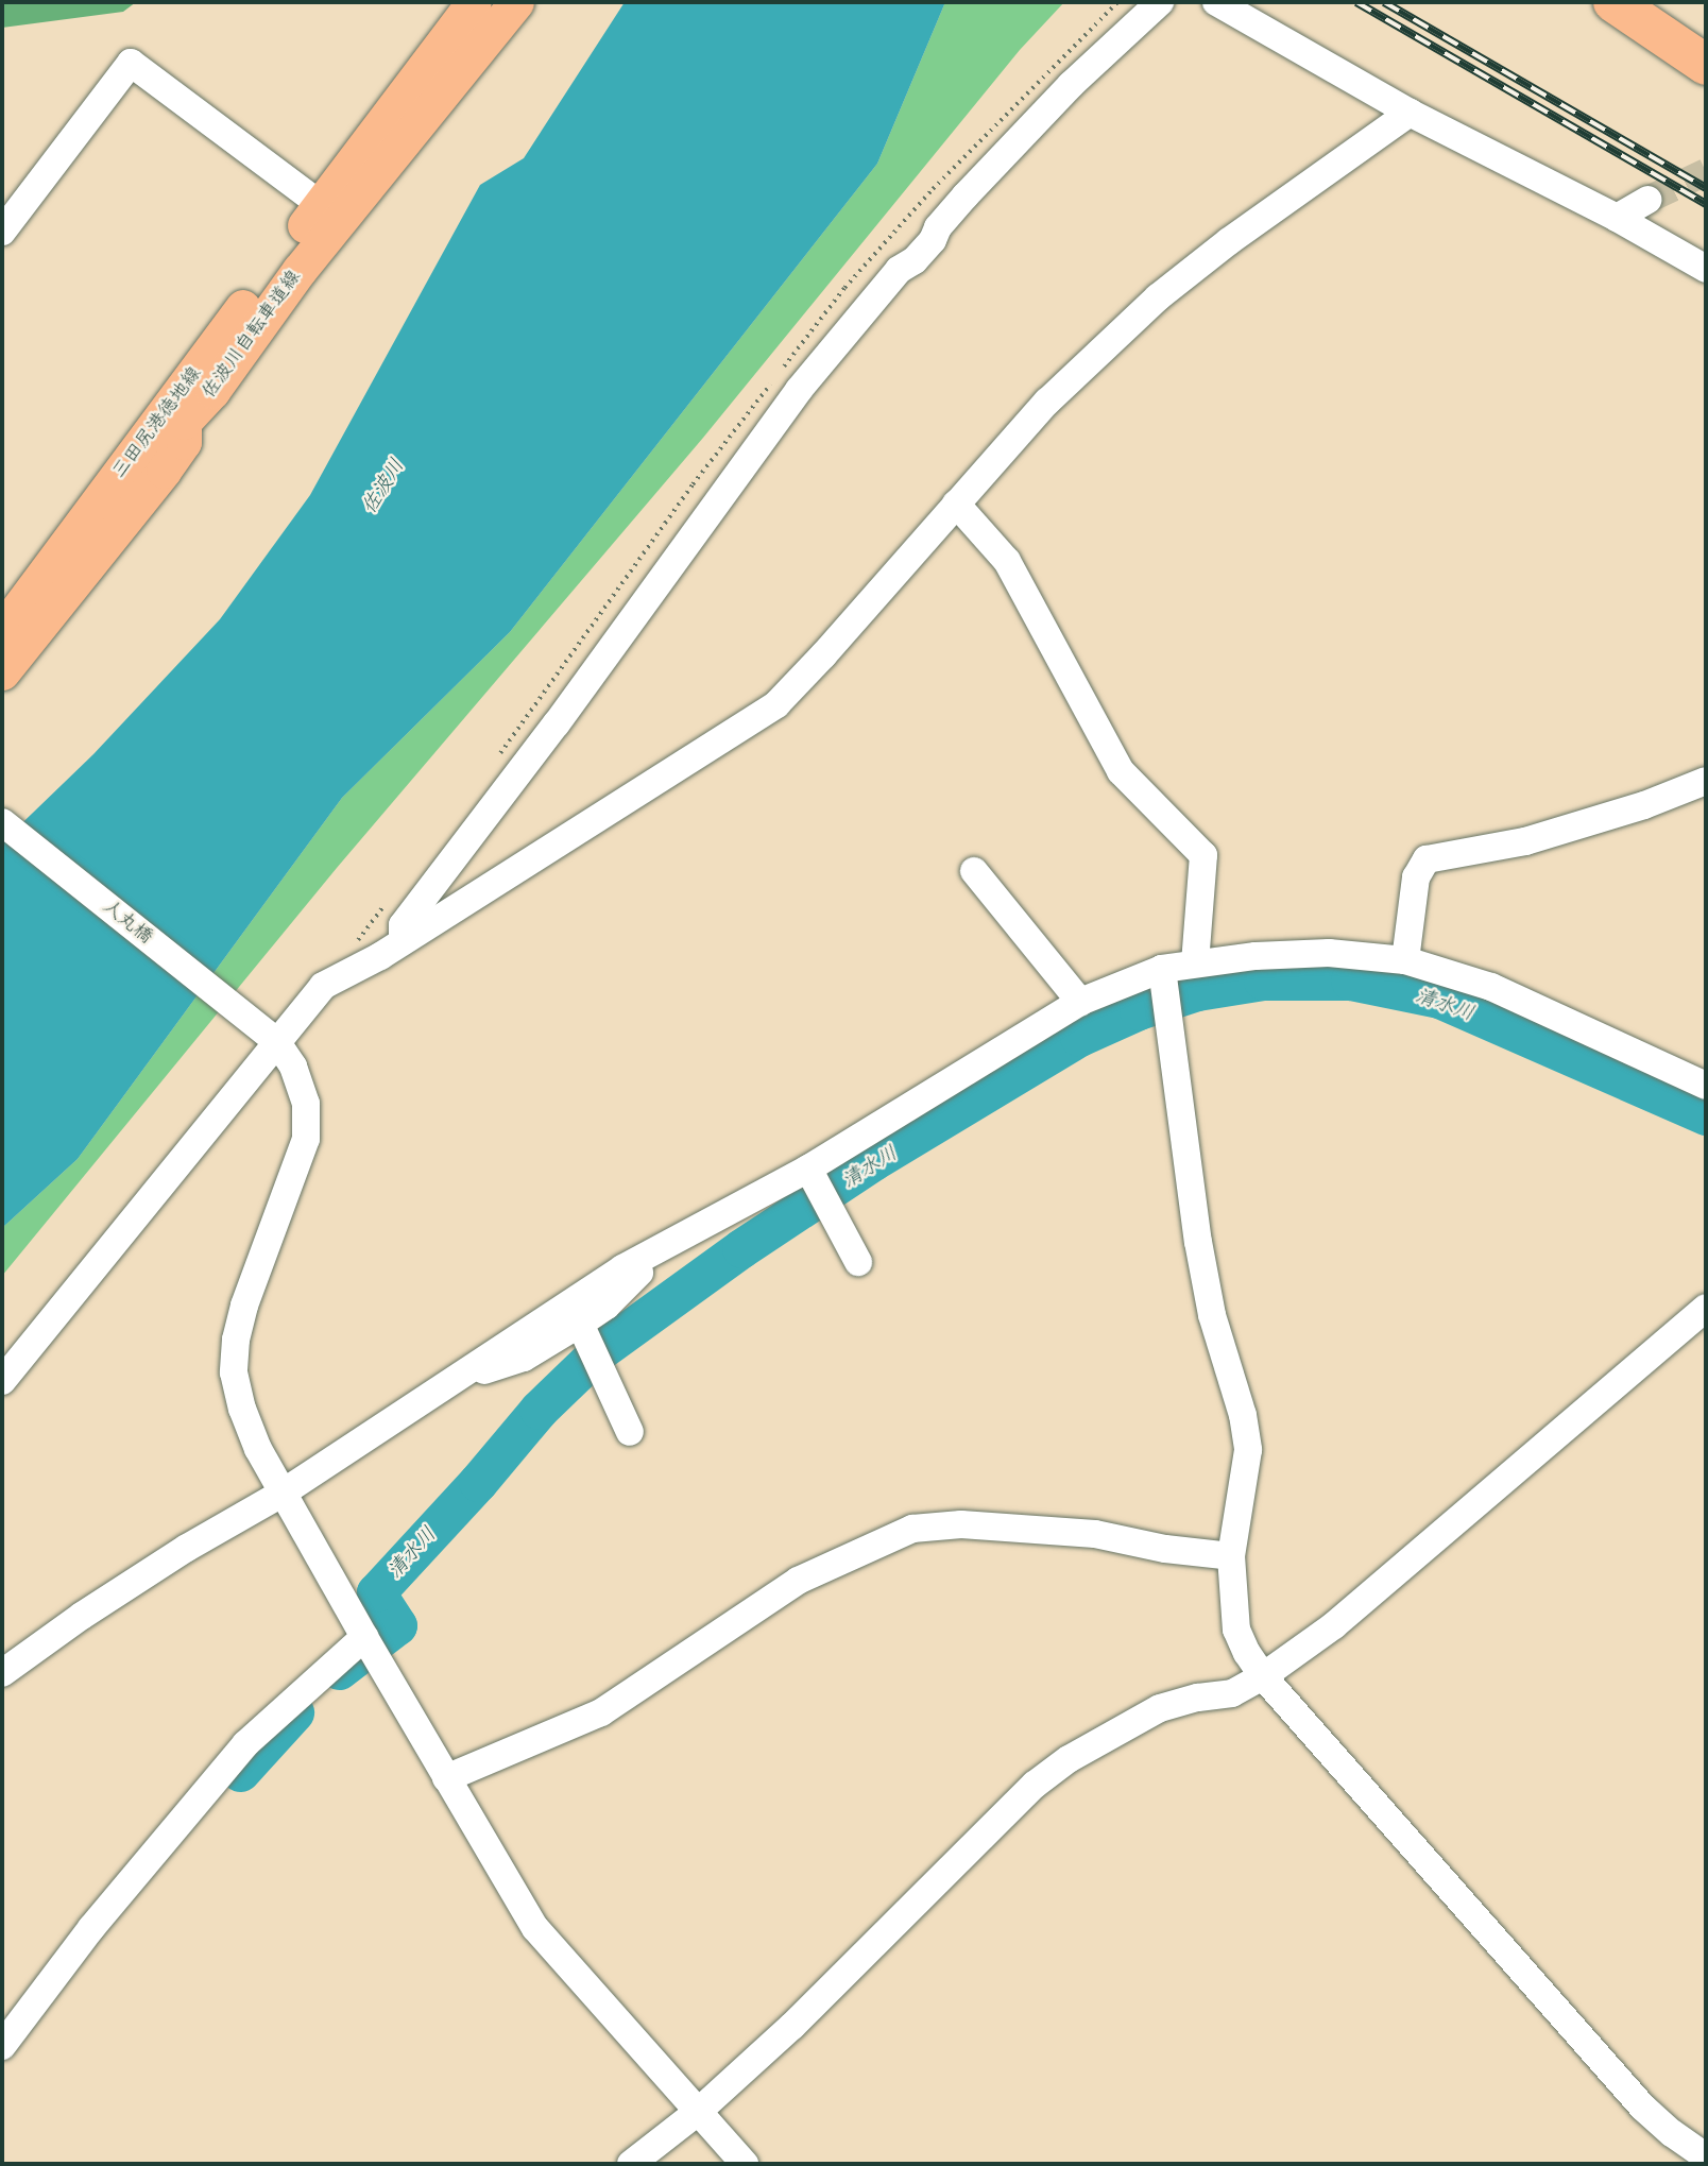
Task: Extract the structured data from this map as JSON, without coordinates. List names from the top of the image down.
{
  "streets": {
    "main road": ["佐波川自転車道線", "三田尻港徳地線"],
    "street": ["人丸橋"]
  },
  "crossings": [
    ["佐波川自転車道線", "三田尻港徳地線"]
  ],
  "water": ["佐波川", "清水川"]
}
